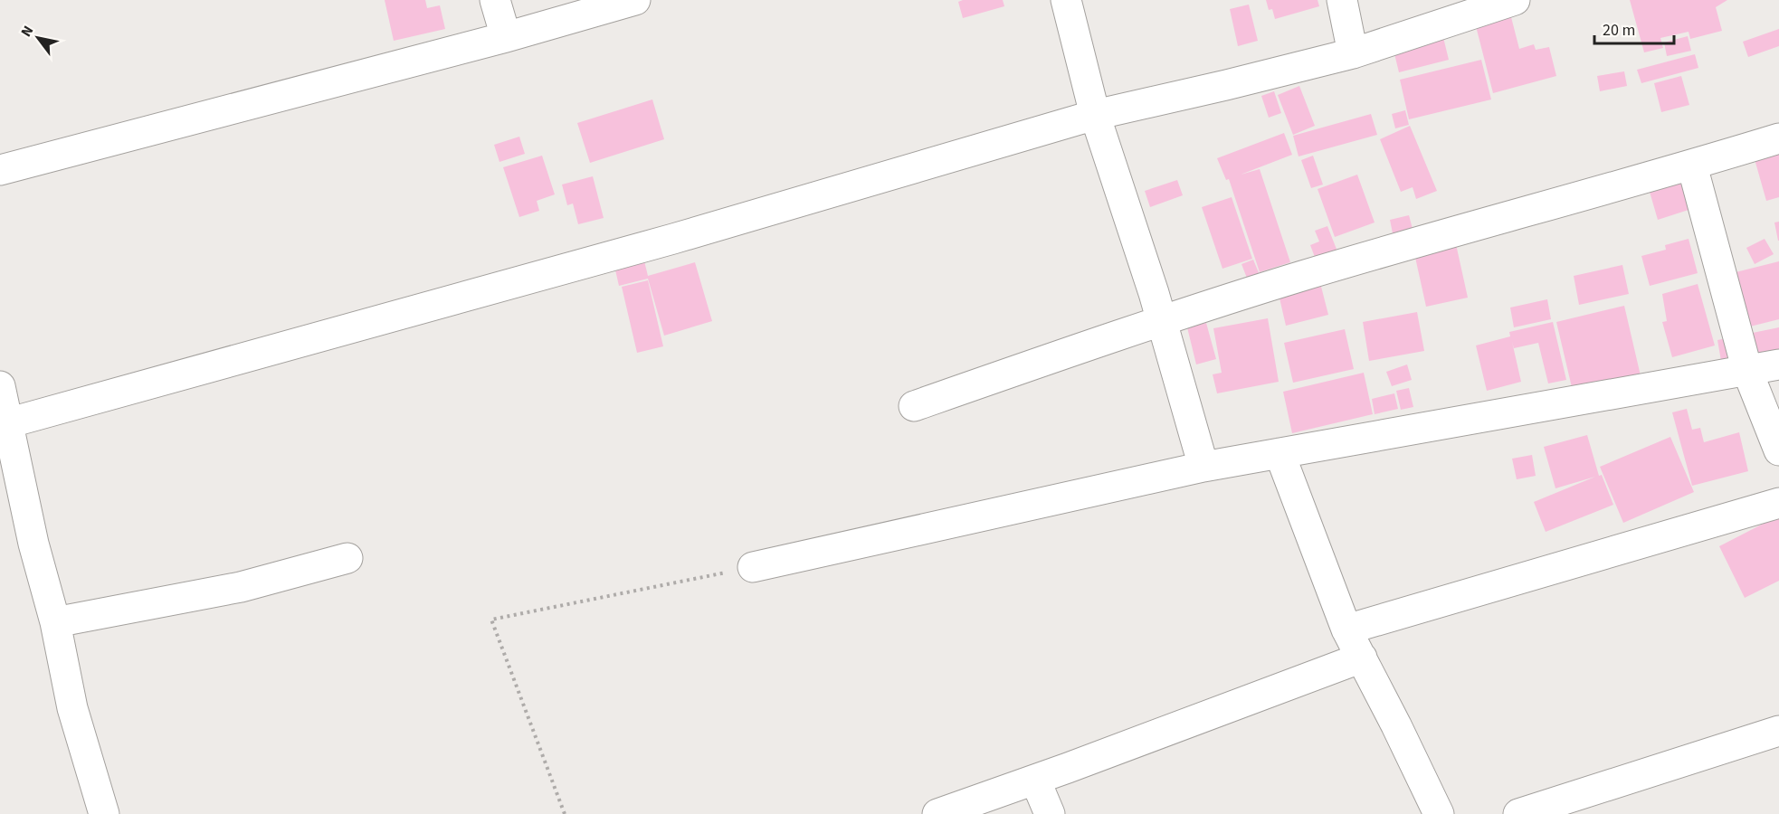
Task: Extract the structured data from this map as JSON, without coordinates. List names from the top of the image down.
{
  "scale_bar": "20 m",
  "north": "top left"
}
